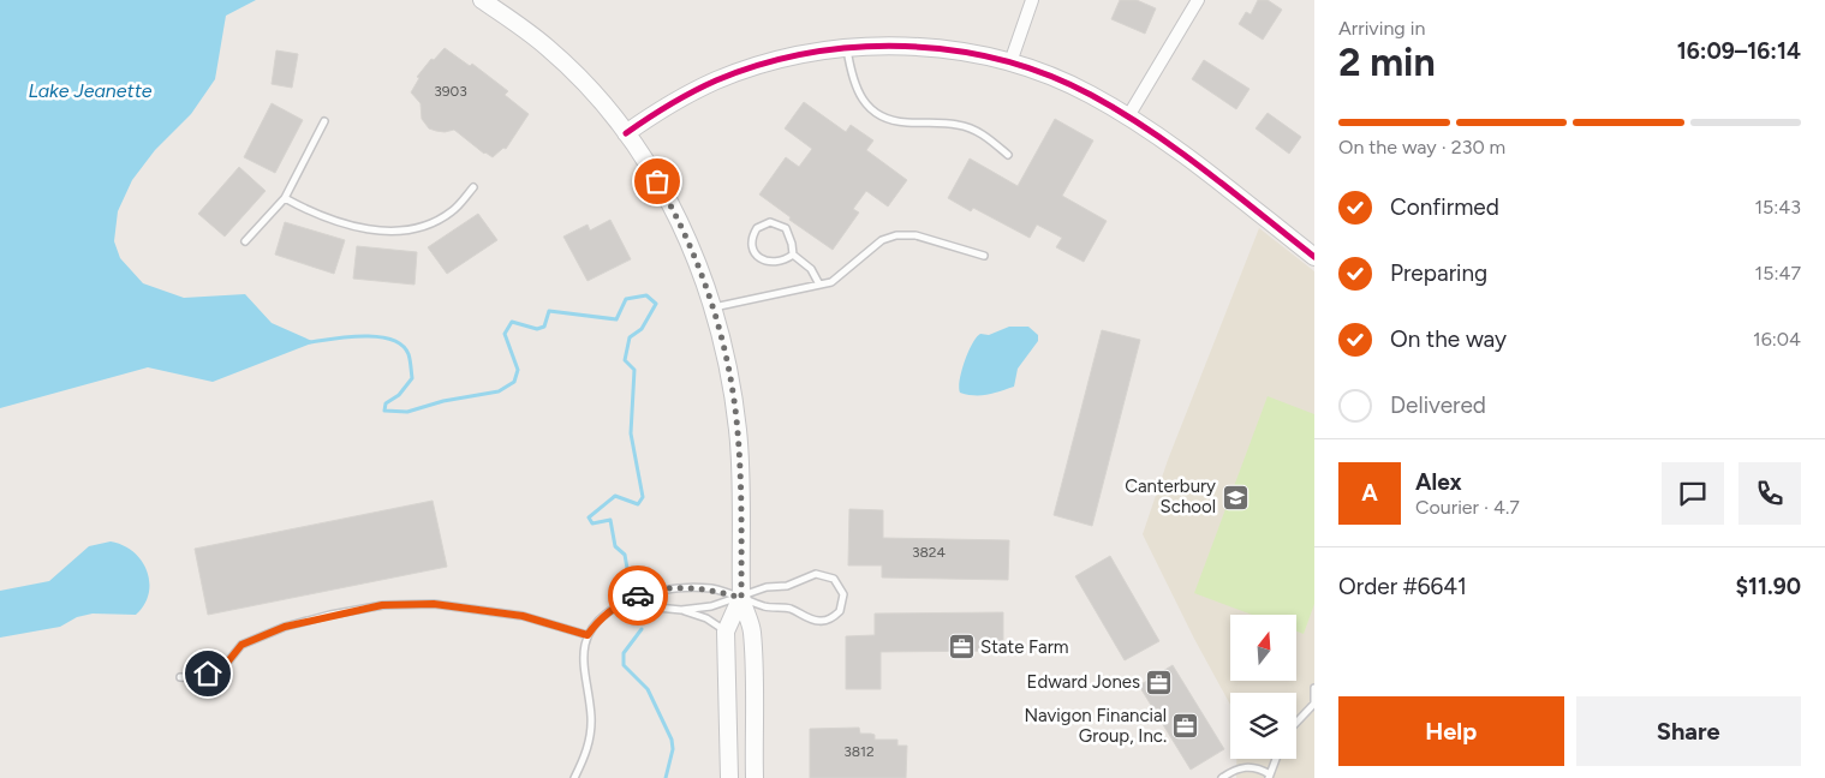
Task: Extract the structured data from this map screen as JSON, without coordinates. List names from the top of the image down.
{
  "water": ["Lake Jeanette"],
  "places": {
    "school or university": ["Canterbury School"],
    "office": ["State Farm", "Edward Jones", "Navigon Financial Group, Inc."]
  },
  "house_numbers": ["3903", "3824", "3812"],
  "north": "top",
  "page": {
    "heading": ["2 min", "Arriving in", "16:09–16:14"],
    "panel": [
      "Alex",
      "Courier · 4.7",
      "Order #6641",
      "$11.90"
    ],
    "bar": "On the way · 230 m",
    "list": [
      ["Confirmed", "15:43"],
      ["Preparing", "15:47"],
      ["On the way", "16:04"],
      "Delivered"
    ],
    "round": "A",
    "buttons": ["Help", "Share"]
  }
}
